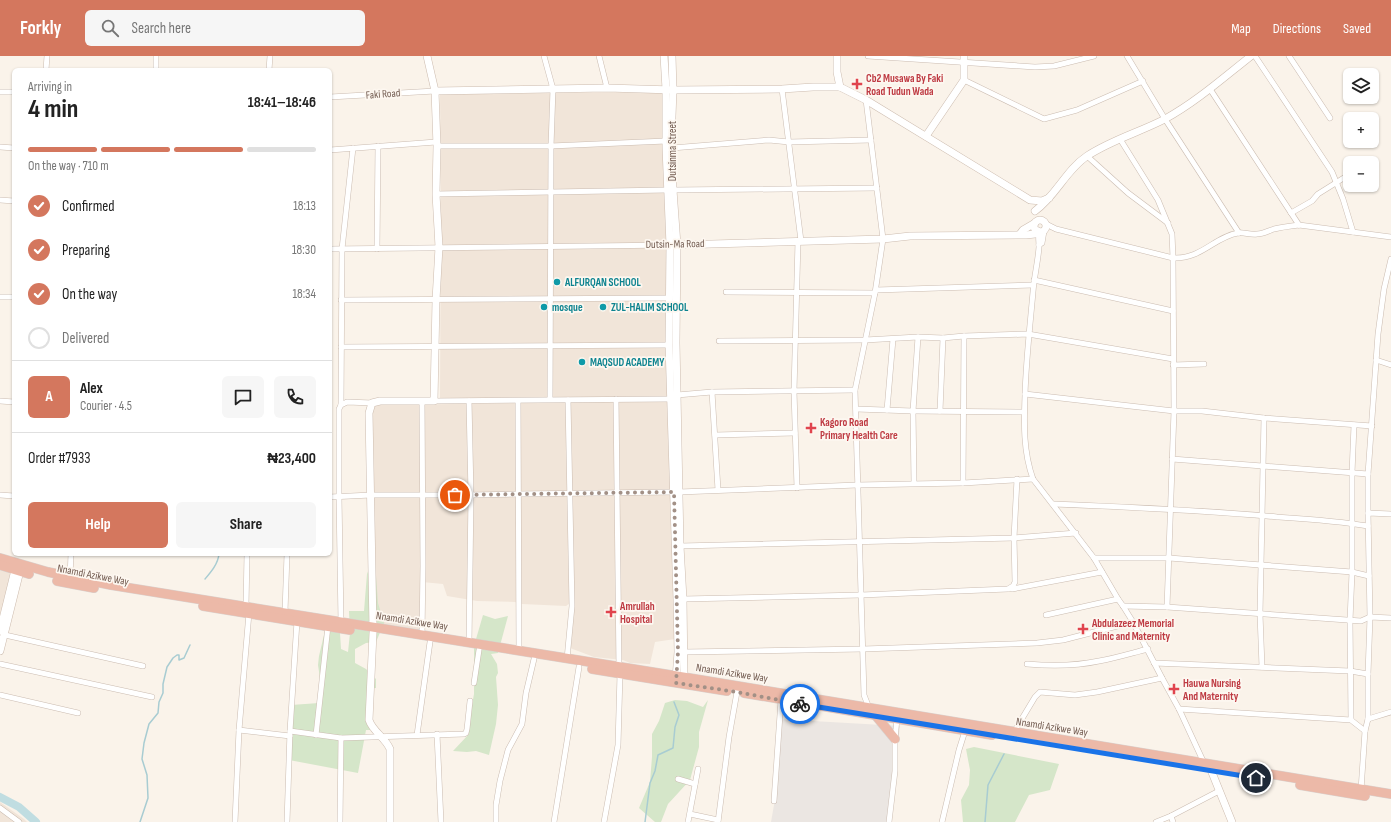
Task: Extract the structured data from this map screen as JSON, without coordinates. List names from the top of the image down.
{
  "streets": {
    "highway": ["Nnamdi Azikwe Way"],
    "street": ["Faki Road", "Dutsinma Street", "Dutsin-Ma Road"]
  },
  "crossings": [
    ["Dutsinma Street", "Dutsin-Ma Road"]
  ],
  "places": {
    "health": [
      "Cb2 Musawa By Faki Road Tudun Wada",
      "Kagoro Road Primary Health Care",
      "Amrullah Hospital",
      "Abdulazeez Memorial Clinic and Maternity",
      "Hauwa Nursing And Maternity"
    ],
    "other": [
      "ALFURQAN SCHOOL",
      "mosque",
      "ZUL-HALIM SCHOOL",
      "MAQSUD ACADEMY"
    ]
  },
  "page": {
    "header": "Forkly",
    "search": "Search here",
    "nav": ["Map", "Directions", "Saved"],
    "map_buttons": ["+", "−"],
    "heading": ["4 min", "Arriving in", "18:41–18:46"],
    "panel": [
      "Alex",
      "Courier · 4.5",
      "Order #7933",
      "₦23,400"
    ],
    "bar": "On the way · 710 m",
    "list": [
      ["Confirmed", "18:13"],
      ["Preparing", "18:30"],
      ["On the way", "18:34"],
      "Delivered"
    ],
    "round": "A",
    "buttons": ["Help", "Share"]
  }
}
